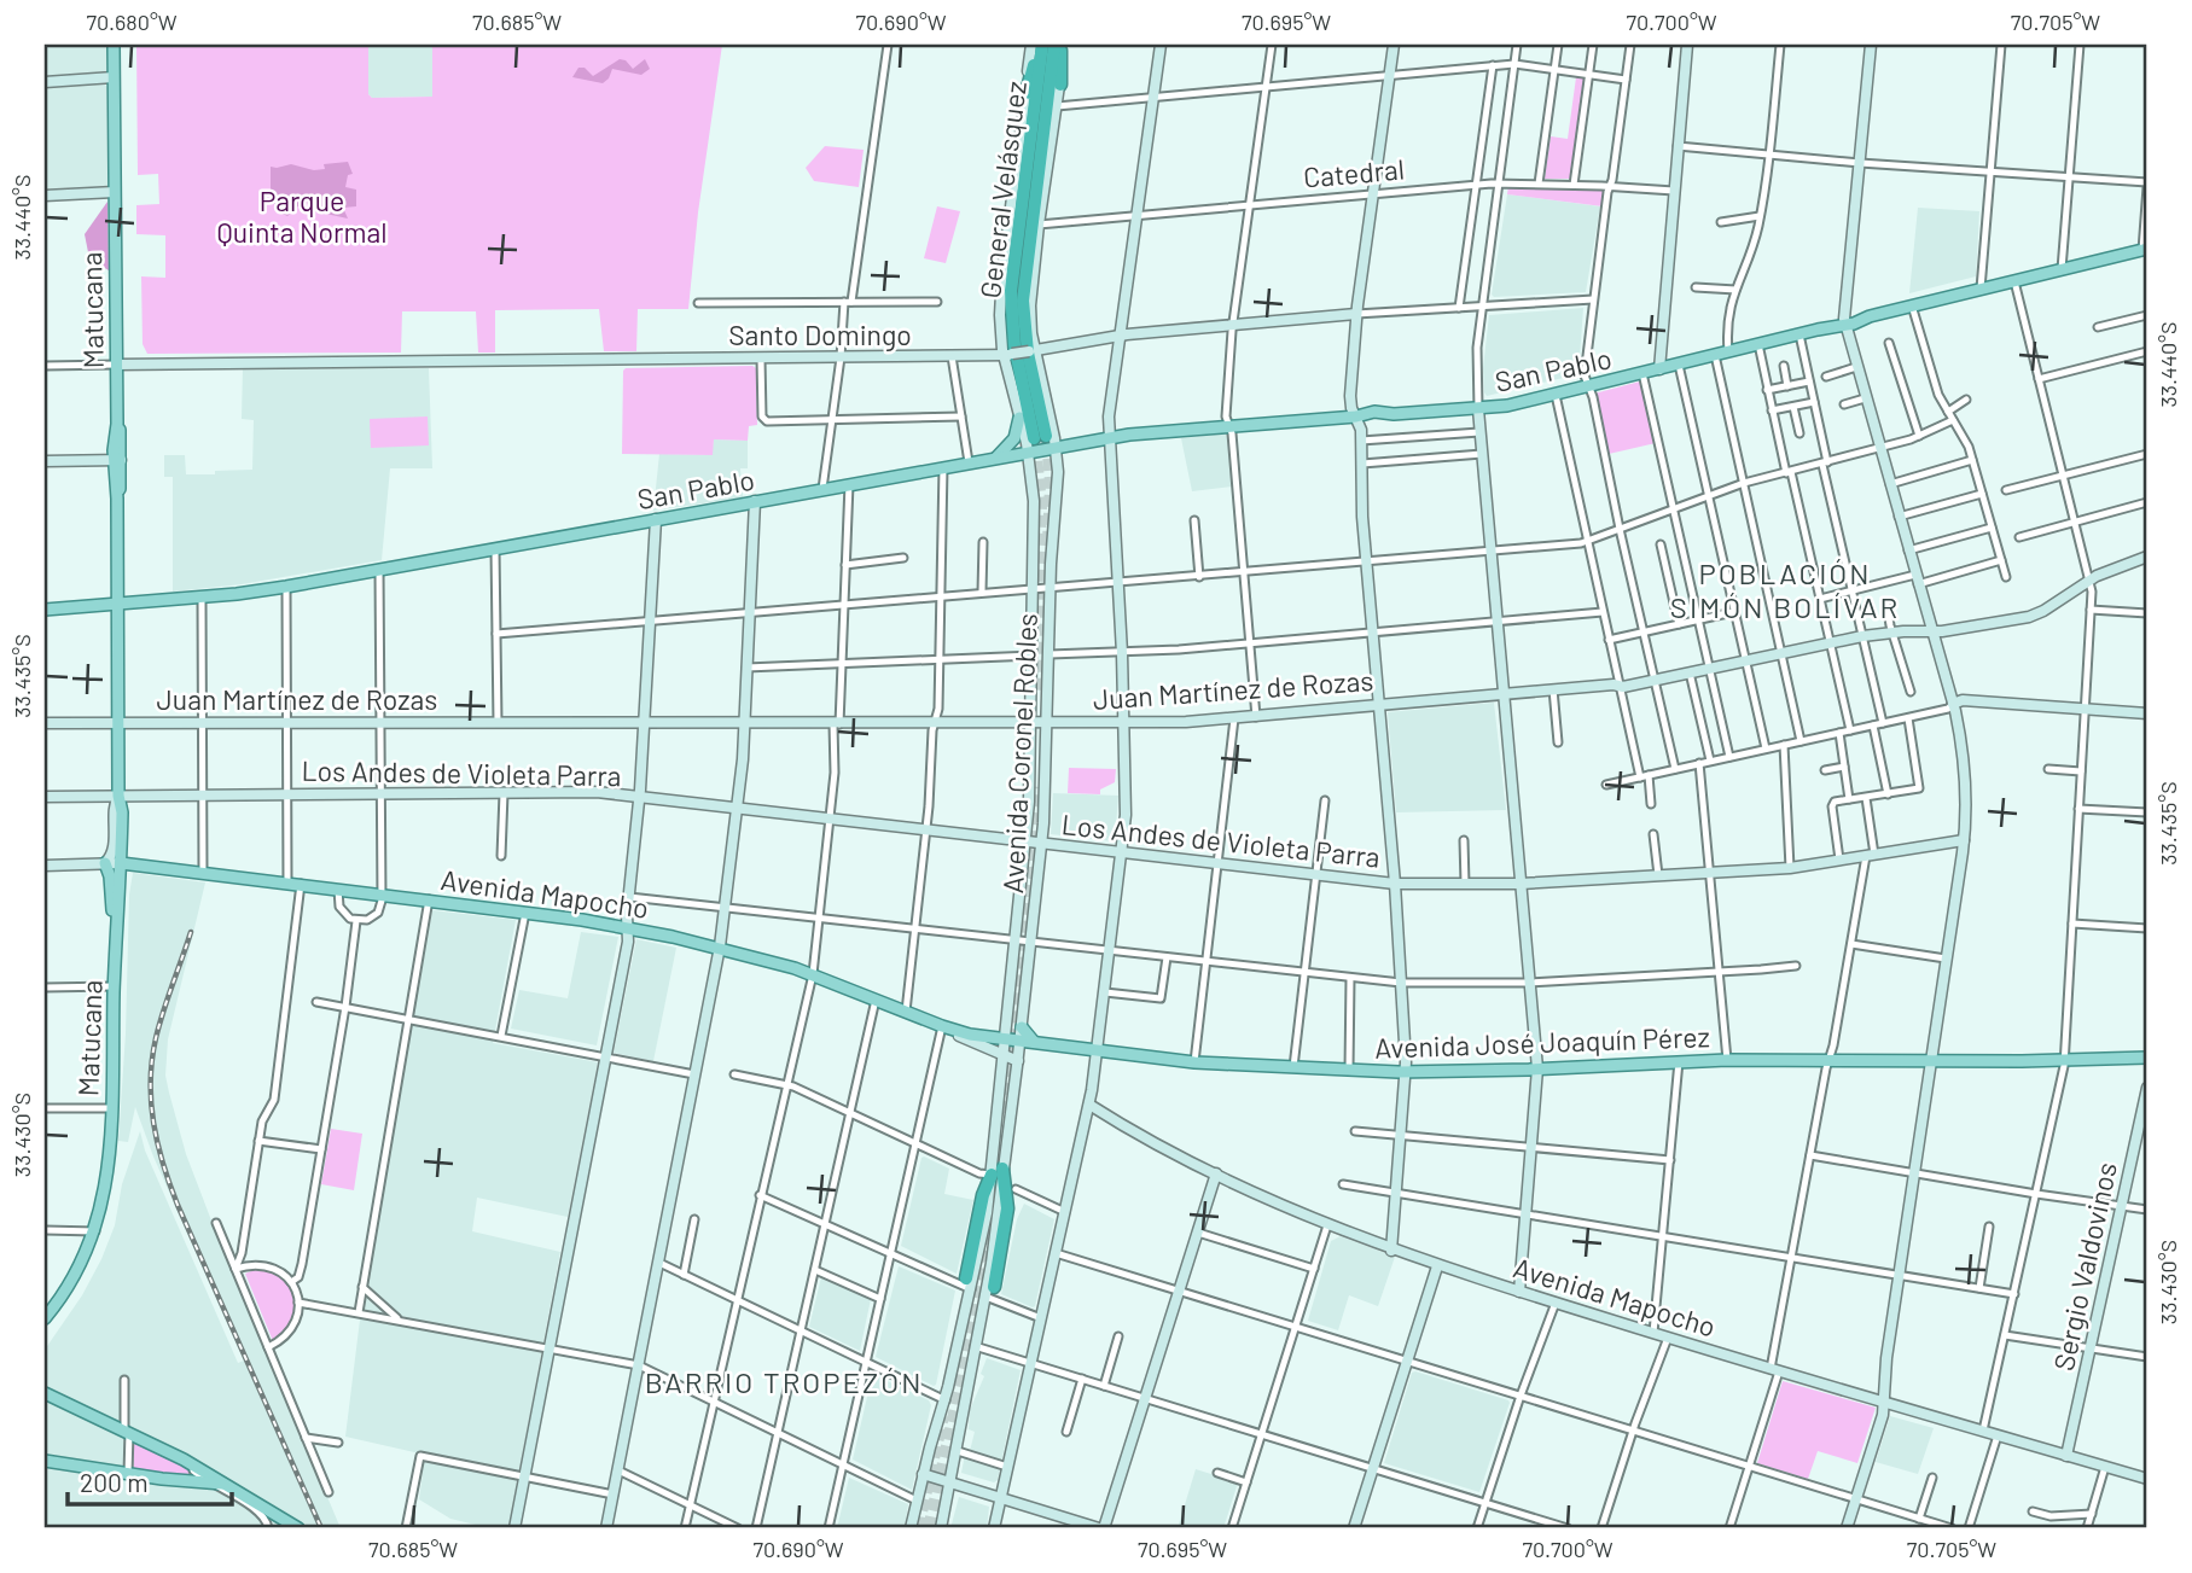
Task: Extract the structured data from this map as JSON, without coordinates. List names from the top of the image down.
{
  "streets": {
    "highway": ["General Velásquez"],
    "main road": [
      "Matucana",
      "San Pablo",
      "Avenida Mapocho",
      "Avenida José Joaquín Pérez"
    ],
    "street": [
      "Catedral",
      "Santo Domingo",
      "Juan Martínez de Rozas",
      "Avenida Coronel Robles",
      "Los Andes de Violeta Parra",
      "Sergio Valdovinos"
    ]
  },
  "crossings": [
    ["Catedral", "Avenida Coronel Robles"],
    ["Matucana", "Santo Domingo"],
    ["Matucana", "San Pablo"],
    ["Matucana", "Juan Martínez de Rozas"],
    ["Matucana", "Los Andes de Violeta Parra"],
    ["Matucana", "Avenida Mapocho"],
    ["Santo Domingo", "Avenida Coronel Robles"],
    ["San Pablo", "Avenida Coronel Robles"],
    ["Juan Martínez de Rozas", "Avenida Coronel Robles"],
    ["Avenida Coronel Robles", "Los Andes de Violeta Parra"],
    ["Avenida Coronel Robles", "Avenida Mapocho"],
    ["Avenida Coronel Robles", "Avenida José Joaquín Pérez"],
    ["Avenida Mapocho", "Avenida José Joaquín Pérez"],
    ["Avenida Mapocho", "Sergio Valdovinos"]
  ],
  "districts": ["POBLACIÓN SIMÓN BOLÍVAR", "BARRIO TROPEZÓN"],
  "parks": ["Parque Quinta Normal"],
  "scale_bar": "200 m",
  "coordinates": [
    "70.680°W",
    "70.685°W",
    "70.690°W",
    "70.695°W",
    "70.700°W",
    "70.705°W",
    "33.440°S",
    "33.435°S",
    "33.430°S"
  ]
}
